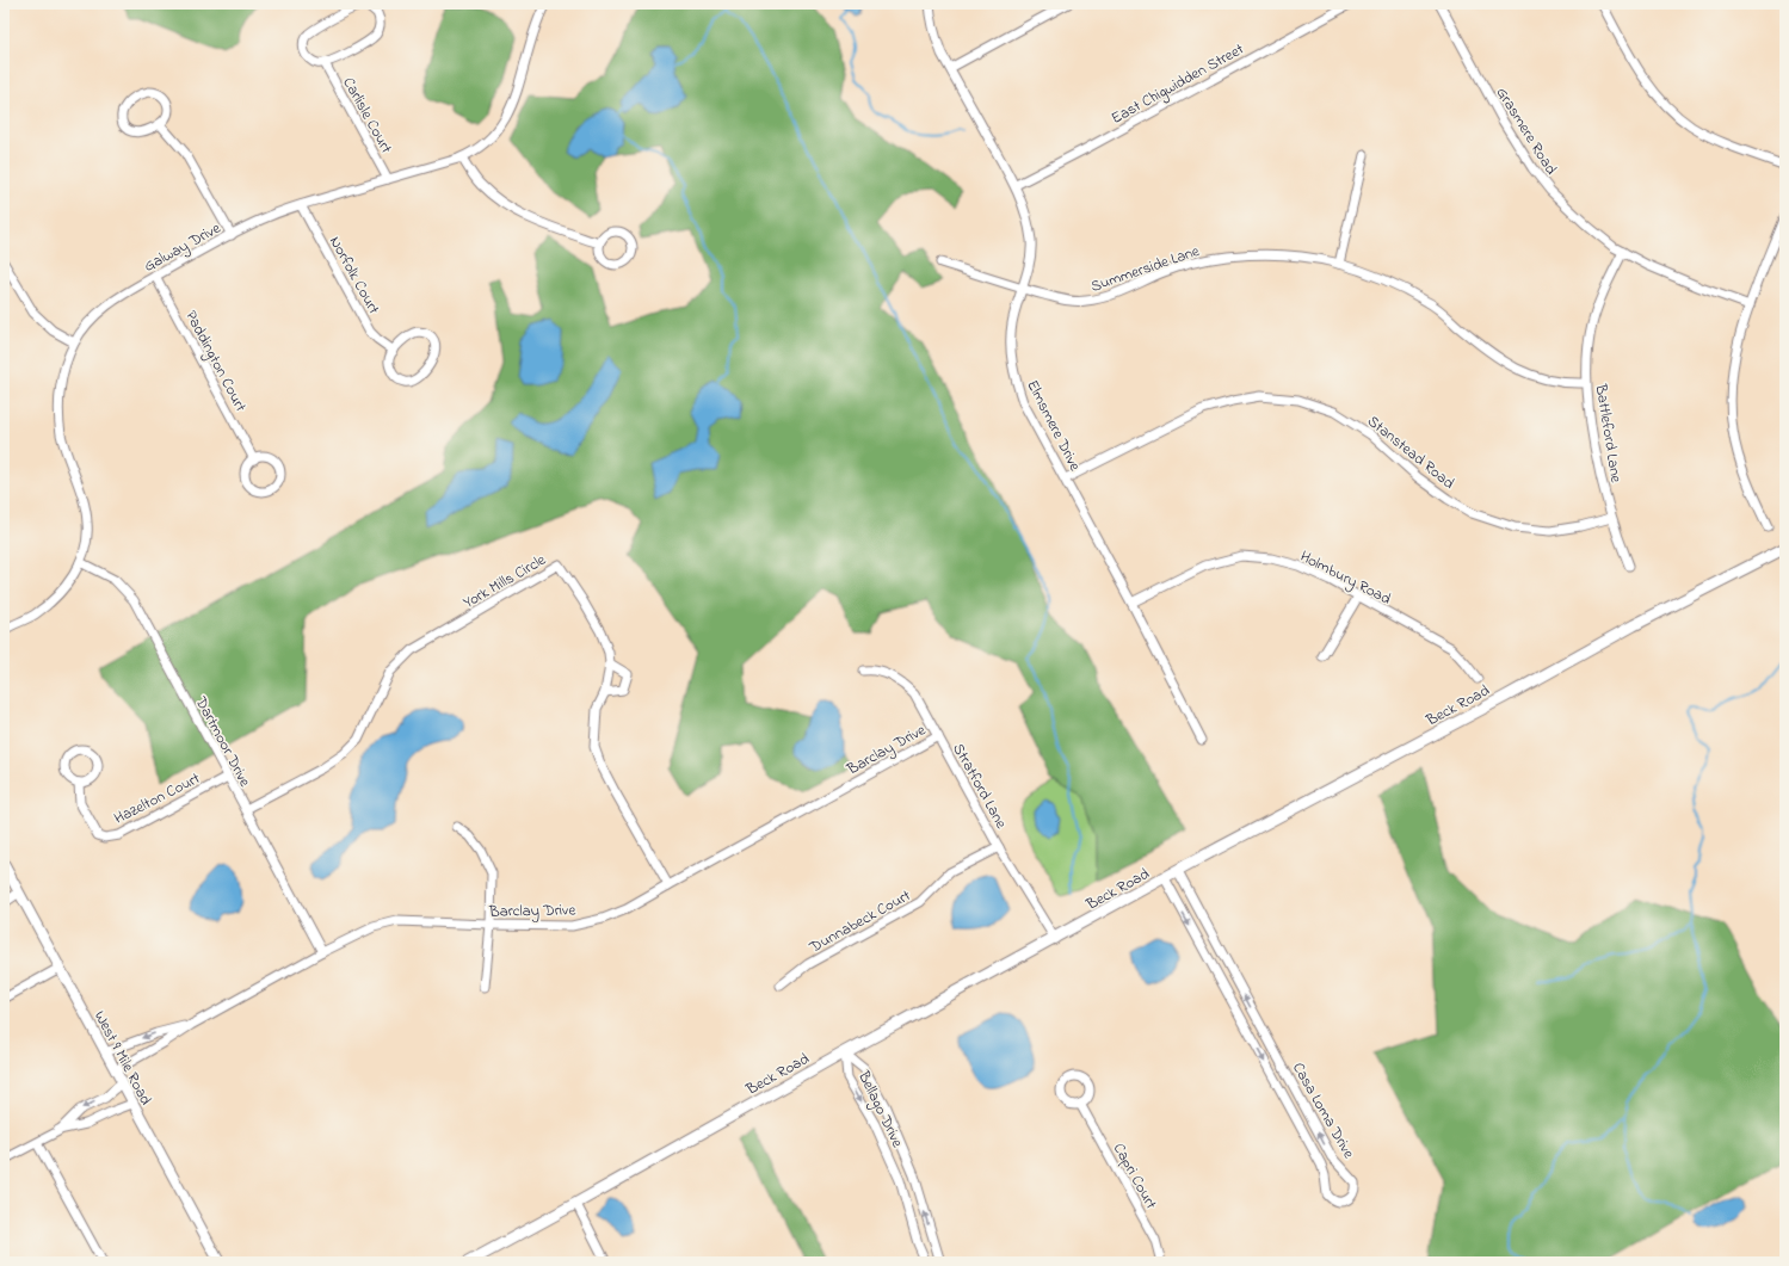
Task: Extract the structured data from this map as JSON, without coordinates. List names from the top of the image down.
{
  "streets": {
    "main road": ["Beck Road"],
    "street": [
      "East Chigwidden Street",
      "Carlisle Court",
      "Grasmere Road",
      "Galway Drive",
      "Summerside Lane",
      "Norfolk Court",
      "Paddington Court",
      "Elmsmere Drive",
      "Battleford Lane",
      "Stanstead Road",
      "Holmbury Road",
      "York Mills Circle",
      "Dartmoor Drive",
      "Barclay Drive",
      "Stratford Lane",
      "Hazelton Court",
      "Dunnabeck Court",
      "West 9 Mile Road",
      "Bellago Drive",
      "Casa Loma Drive",
      "Capri Court"
    ]
  },
  "crossings": [
    ["East Chigwidden Street", "Elmsmere Drive"],
    ["Carlisle Court", "Galway Drive"],
    ["Grasmere Road", "Battleford Lane"],
    ["Galway Drive", "Norfolk Court"],
    ["Galway Drive", "Paddington Court"],
    ["Galway Drive", "Dartmoor Drive"],
    ["Summerside Lane", "Elmsmere Drive"],
    ["Summerside Lane", "Battleford Lane"],
    ["Elmsmere Drive", "Stanstead Road"],
    ["Elmsmere Drive", "Holmbury Road"],
    ["Battleford Lane", "Stanstead Road"],
    ["York Mills Circle", "Dartmoor Drive"],
    ["York Mills Circle", "Barclay Drive"],
    ["Beck Road", "Stratford Lane"],
    ["Beck Road", "Bellago Drive"],
    ["Beck Road", "Casa Loma Drive"],
    ["Dartmoor Drive", "Barclay Drive"],
    ["Dartmoor Drive", "Hazelton Court"],
    ["Barclay Drive", "Stratford Lane"],
    ["Barclay Drive", "West 9 Mile Road"],
    ["Stratford Lane", "Dunnabeck Court"]
  ]
}
